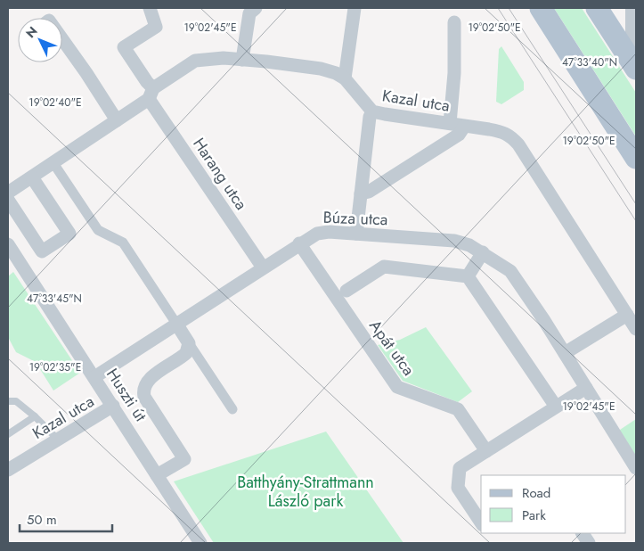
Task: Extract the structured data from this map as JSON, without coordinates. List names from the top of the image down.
{
  "streets": {
    "street": [
      "Kazal utca",
      "Harang utca",
      "Búza utca",
      "Apát utca",
      "Huszti út"
    ]
  },
  "crossings": [
    ["Kazal utca", "Harang utca"],
    ["Kazal utca", "Huszti út"],
    ["Harang utca", "Búza utca"],
    ["Búza utca", "Apát utca"],
    ["Búza utca", "Huszti út"]
  ],
  "parks": ["Batthyány-Strattmann László park"],
  "legend": ["Road", "Park"],
  "scale_bar": "50 m",
  "north": "top left",
  "coordinates": [
    "19°02'45\"E",
    "19°02'50\"E",
    "47°33'40\"N",
    "19°02'40\"E",
    "47°33'45\"N",
    "19°02'35\"E"
  ]
}
